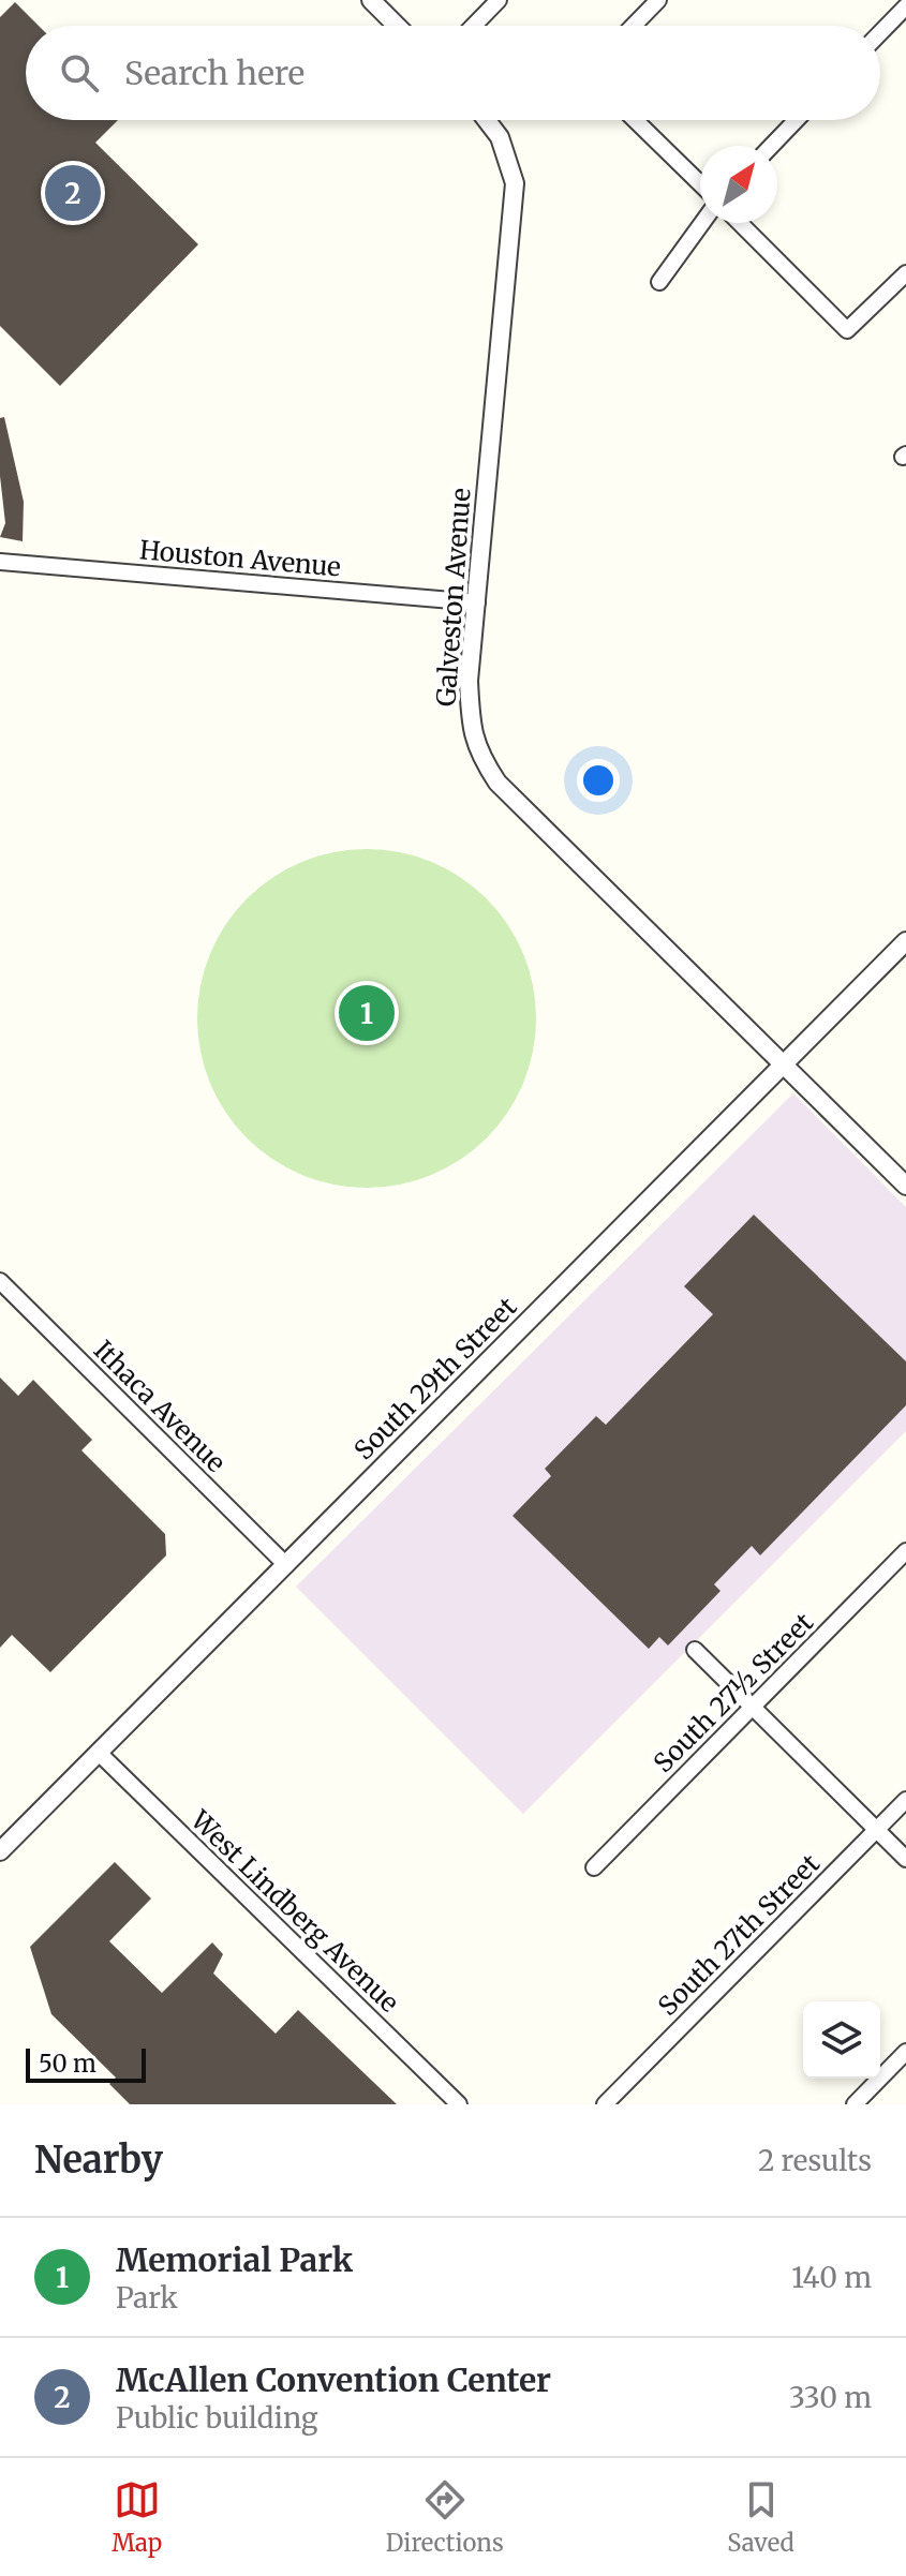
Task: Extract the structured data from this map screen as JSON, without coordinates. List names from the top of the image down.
{
  "streets": {
    "street": [
      "Houston Avenue",
      "Galveston Avenue",
      "South 29th Street",
      "Ithaca Avenue",
      "South 27½ Street",
      "West Lindberg Avenue",
      "South 27th Street"
    ]
  },
  "crossings": [
    ["Houston Avenue", "Galveston Avenue"],
    ["Galveston Avenue", "South 29th Street"],
    ["South 29th Street", "Ithaca Avenue"],
    ["South 29th Street", "West Lindberg Avenue"]
  ],
  "scale_bar": "50 m",
  "north": "top right",
  "page": {
    "search": "Search here",
    "pins": ["2", "1"],
    "scale": "50 m",
    "heading": ["Nearby", "2 results"],
    "list": [
      {
        "mark": "1",
        "name": "Memorial Park",
        "note": "Park",
        "value": "140 m"
      },
      {
        "mark": "2",
        "name": "McAllen Convention Center",
        "note": "Public building",
        "value": "330 m"
      }
    ],
    "nav": ["Map", "Directions", "Saved"]
  }
}
